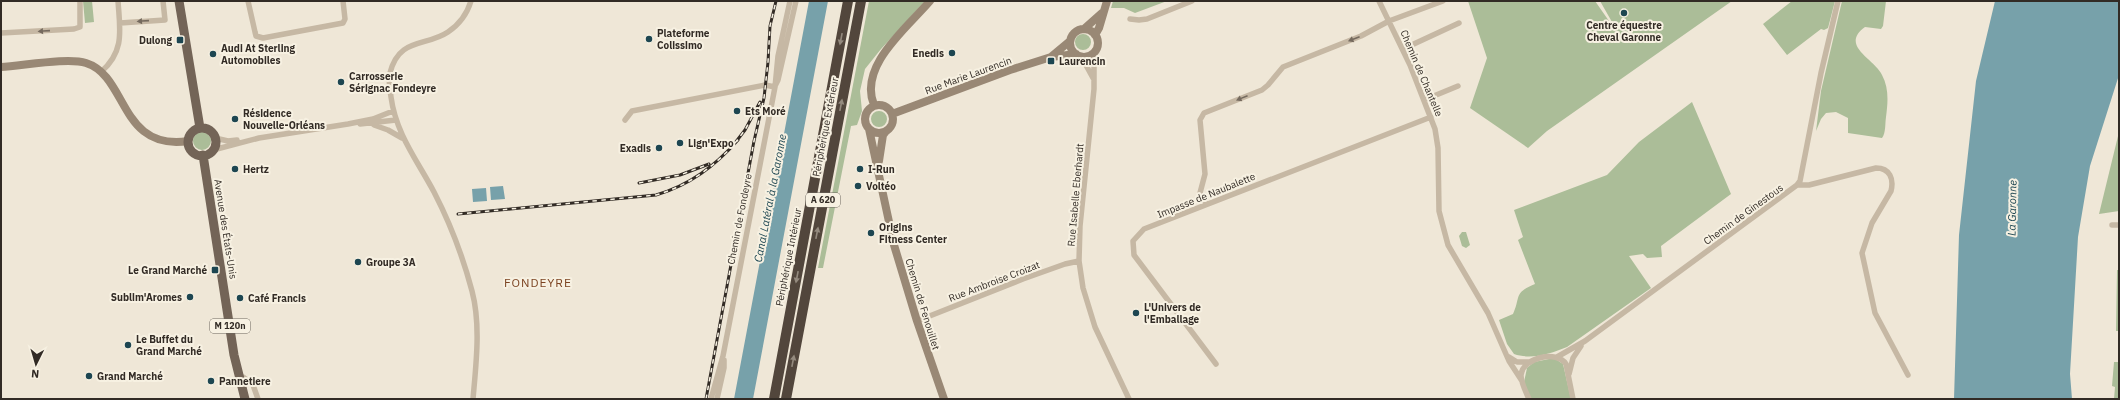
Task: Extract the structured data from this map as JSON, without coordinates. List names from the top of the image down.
{
  "streets": {
    "highway": ["Périphérique Extérieur", "A 620", "Périphérique Intérieur"],
    "main road": ["Avenue des États-Unis", "M 120n"],
    "street": [
      "Chemin de Chantelle",
      "Rue Marie Laurencin",
      "Rue Isabelle Eberhardt",
      "Impasse de Naubalette",
      "Chemin de Ginestous",
      "Chemin de Fondeyre",
      "Rue Ambroise Croizat",
      "Chemin de Fenouillet"
    ]
  },
  "crossings": [
    ["Chemin de Chantelle", "Impasse de Naubalette"],
    ["Rue Marie Laurencin", "Rue Isabelle Eberhardt"],
    ["Rue Marie Laurencin", "Chemin de Fenouillet"],
    ["Rue Isabelle Eberhardt", "Rue Ambroise Croizat"],
    ["Rue Ambroise Croizat", "Chemin de Fenouillet"]
  ],
  "one_way": ["Périphérique Extérieur", "Périphérique Intérieur"],
  "districts": ["FONDEYRE"],
  "water": ["Canal Latéral à la Garonne", "La Garonne"],
  "places": {
    "other": [
      "Centre équestre Cheval Garonne",
      "Plateforme Colissimo",
      "Enedis",
      "Audi At Sterling Automobiles",
      "Carrosserie Sérignac Fondeyre",
      "Ets Moré",
      "Résidence Nouvelle-Orléans",
      "Lign'Expo",
      "Exadis",
      "Hertz",
      "I-Run",
      "Voltéo",
      "Origins Fitness Center",
      "Groupe 3A",
      "Sublim'Aromes",
      "Café Francis",
      "L'Univers de l'Emballage",
      "Le Buffet du Grand Marché",
      "Grand Marché",
      "Pannetiere"
    ],
    "transit": ["Dulong", "Laurencin", "Le Grand Marché"]
  },
  "north": "bottom"
}
